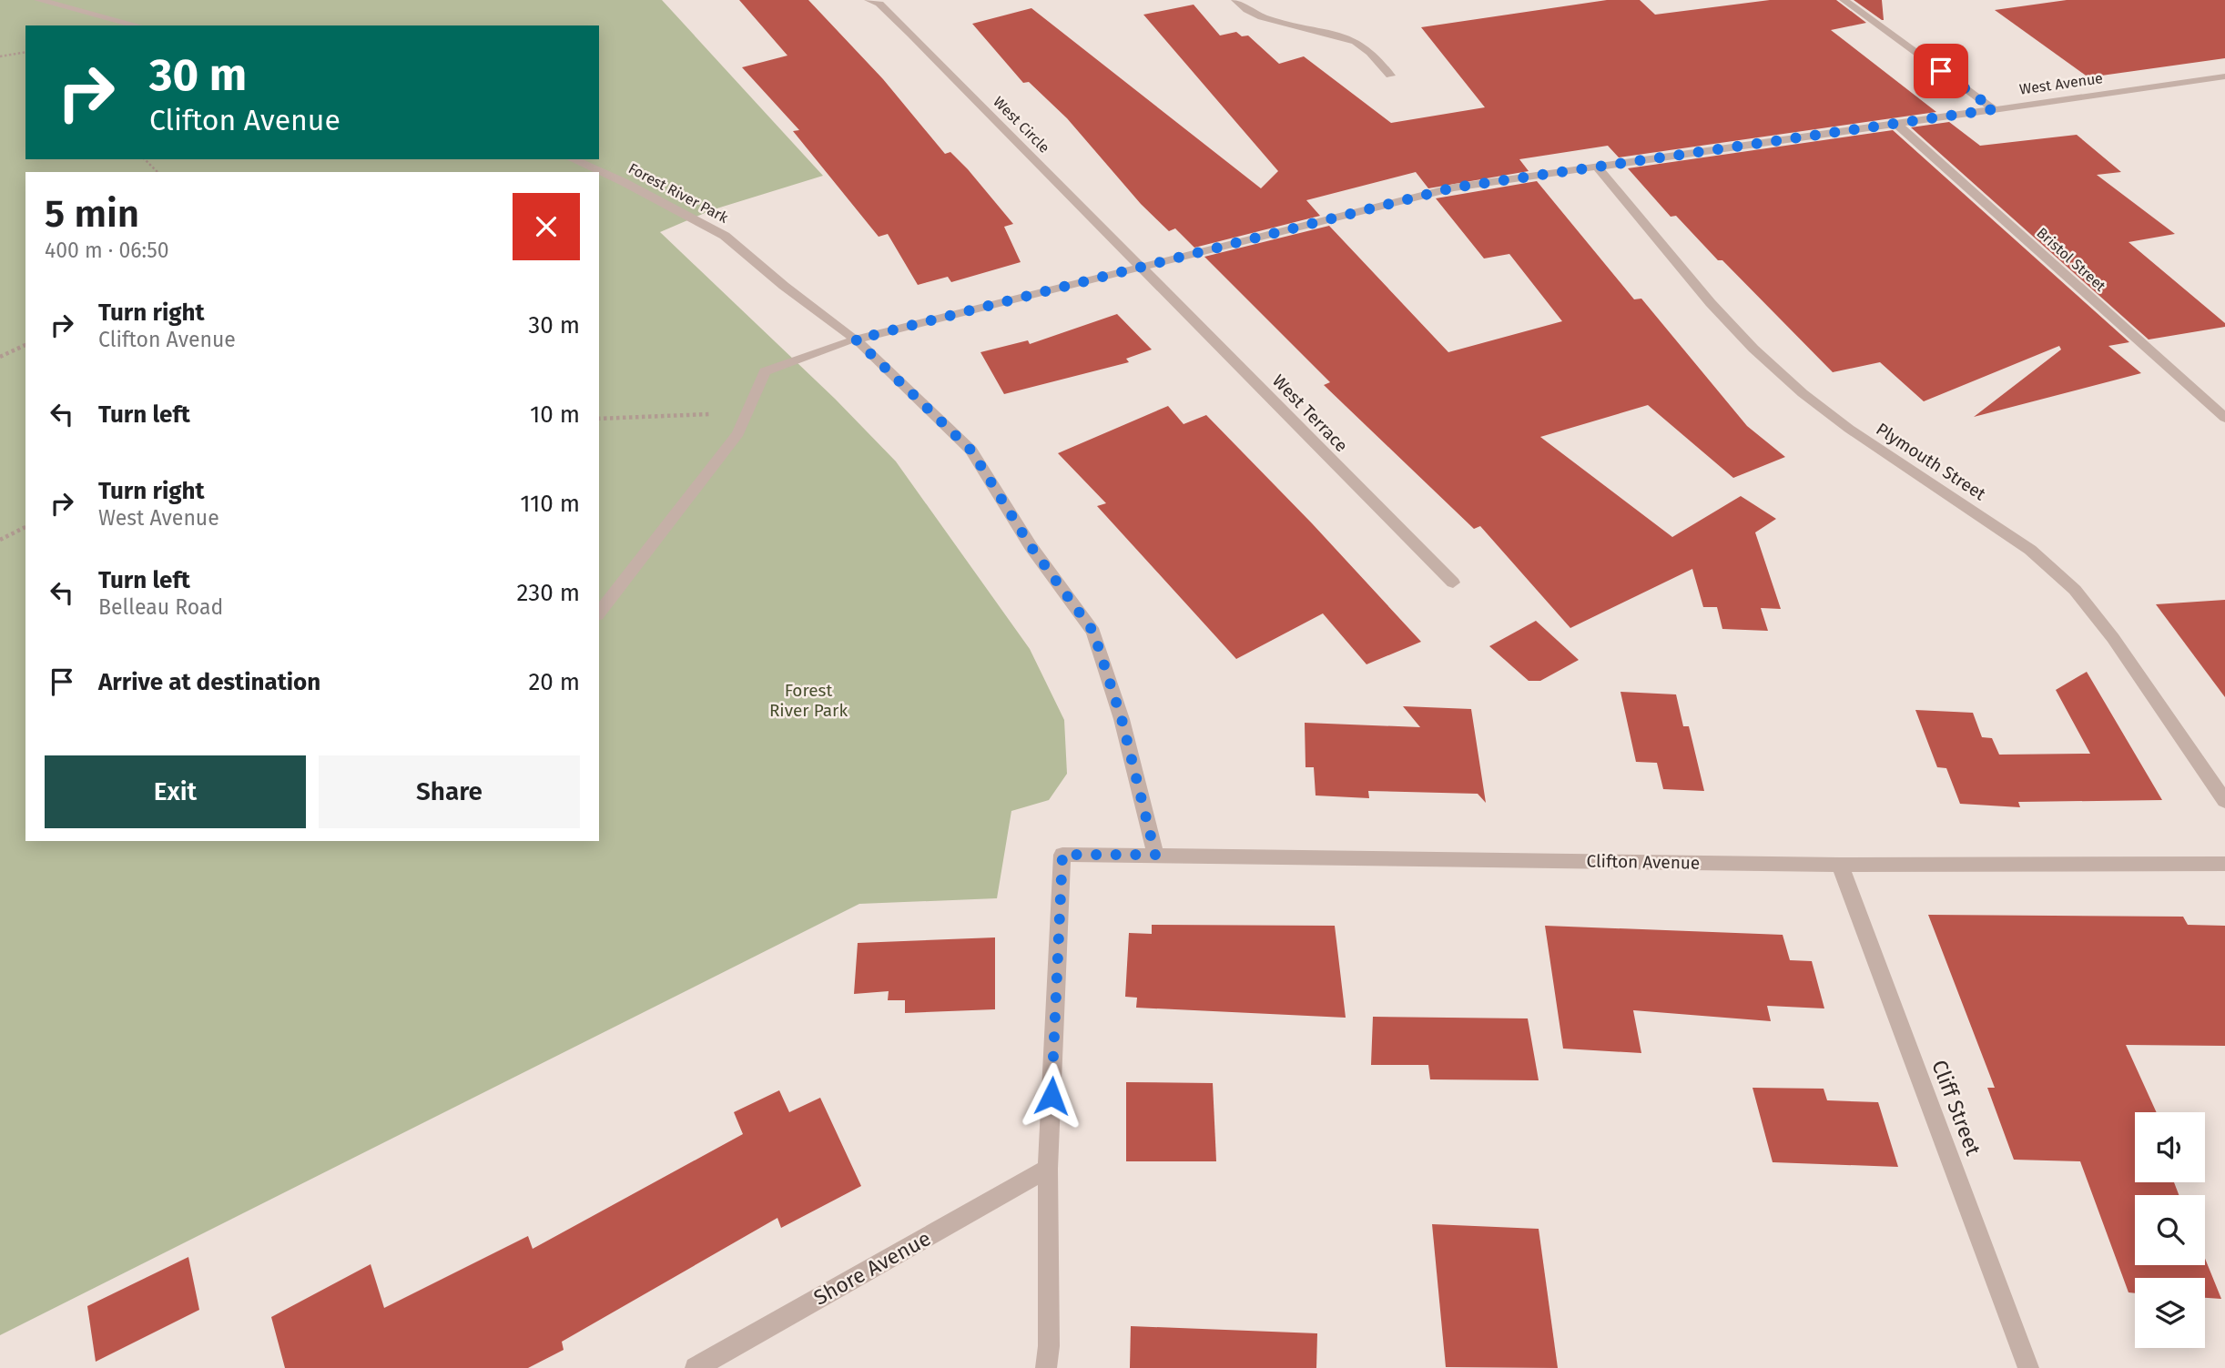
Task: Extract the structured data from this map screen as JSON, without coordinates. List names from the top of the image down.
{
  "streets": {
    "street": [
      "West Avenue",
      "West Circle",
      "Forest River Park",
      "Bristol Street",
      "West Terrace",
      "Plymouth Street",
      "Clifton Avenue",
      "Cliff Street",
      "Shore Avenue"
    ]
  },
  "crossings": [
    ["West Avenue", "West Circle"],
    ["West Avenue", "Forest River Park"],
    ["West Avenue", "Bristol Street"],
    ["West Avenue", "West Terrace"],
    ["West Avenue", "Plymouth Street"],
    ["West Circle", "West Terrace"],
    ["Forest River Park", "Clifton Avenue"],
    ["Clifton Avenue", "Cliff Street"],
    ["Clifton Avenue", "Shore Avenue"]
  ],
  "parks": ["Forest River Park"],
  "page": {
    "turn": ["30 m", "Clifton Avenue"],
    "heading": ["5 min", "400 m · 06:50"],
    "list": [
      {
        "name": "Turn right",
        "note": "Clifton Avenue",
        "value": "30 m"
      },
      {
        "name": "Turn left",
        "value": "10 m"
      },
      {
        "name": "Turn right",
        "note": "West Avenue",
        "value": "110 m"
      },
      {
        "name": "Turn left",
        "note": "Belleau Road",
        "value": "230 m"
      },
      {
        "name": "Arrive at destination",
        "value": "20 m"
      }
    ],
    "buttons": ["Exit", "Share"]
  }
}
